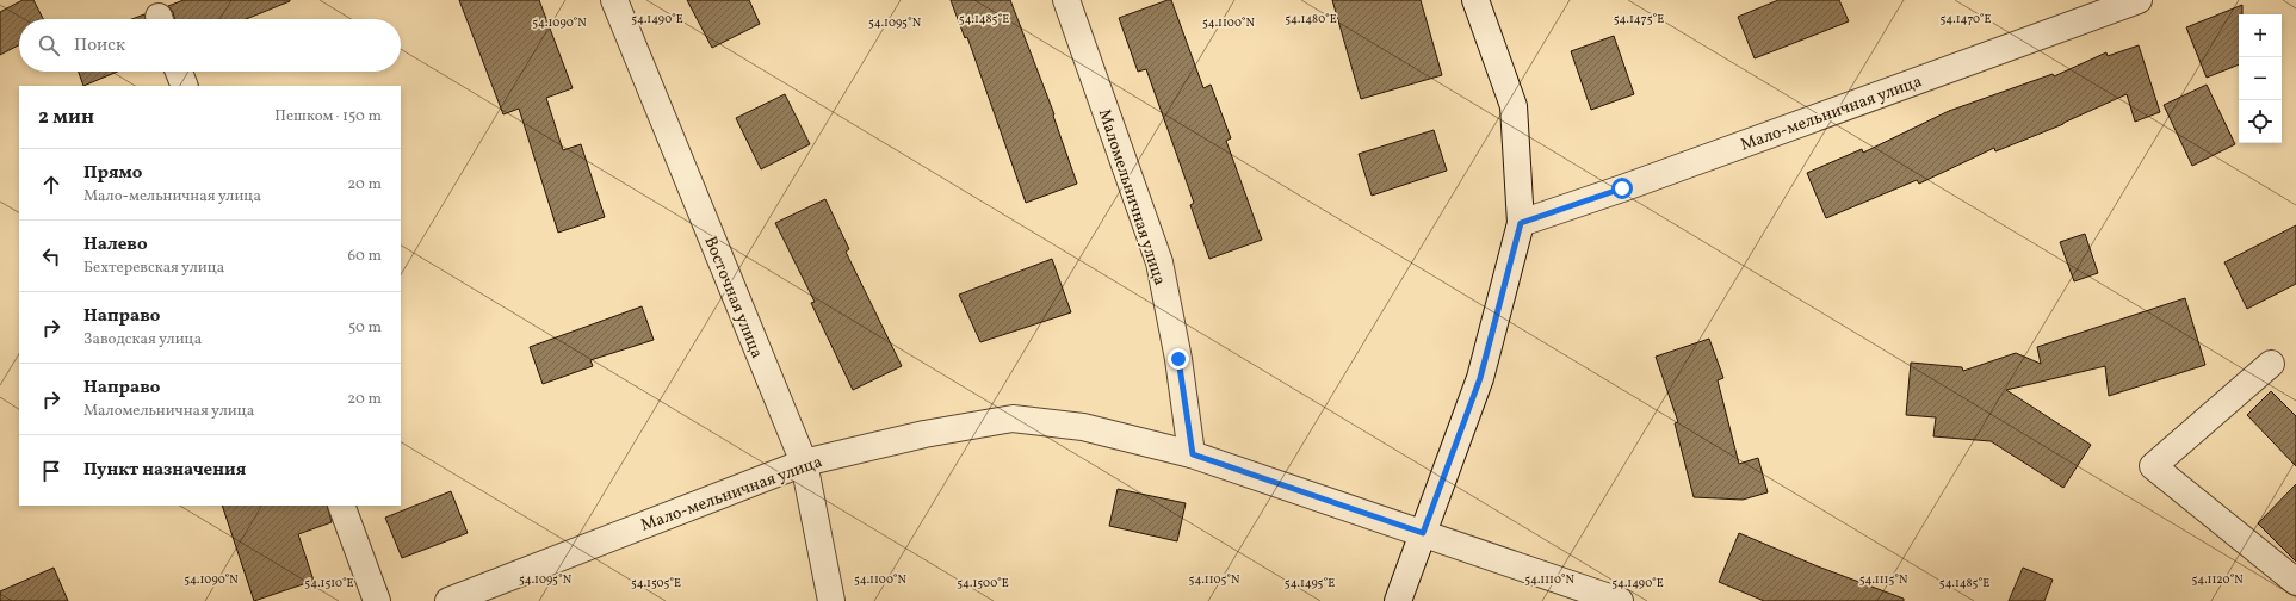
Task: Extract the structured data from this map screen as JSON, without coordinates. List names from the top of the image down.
{
  "streets": {
    "street": ["Мало-мельничная улица", "Маломельничная улица", "Восточная улица"]
  },
  "crossings": [
    ["Мало-мельничная улица", "Маломельничная улица"],
    ["Мало-мельничная улица", "Восточная улица"]
  ],
  "page": {
    "map_buttons": ["+", "−"],
    "search": "Поиск",
    "heading": ["2 мин", "Пешком · 150 m"],
    "list": [
      ["Прямо", "Мало-мельничная улица", "20 m"],
      ["Налево", "Бехтеревская улица", "60 m"],
      ["Направо", "Заводская улица", "50 m"],
      ["Направо", "Маломельничная улица", "20 m"],
      "Пункт назначения"
    ]
  },
  "coordinates": [
    "54.1490°E",
    "54.1480°E",
    "54.1475°E",
    "54.1470°E",
    "54.1485°E",
    "54.1090°N",
    "54.1095°N",
    "54.1100°N",
    "54.1105°N",
    "54.1110°N",
    "54.1115°N",
    "54.1120°N",
    "54.1510°E",
    "54.1505°E",
    "54.1500°E",
    "54.1495°E"
  ]
}
